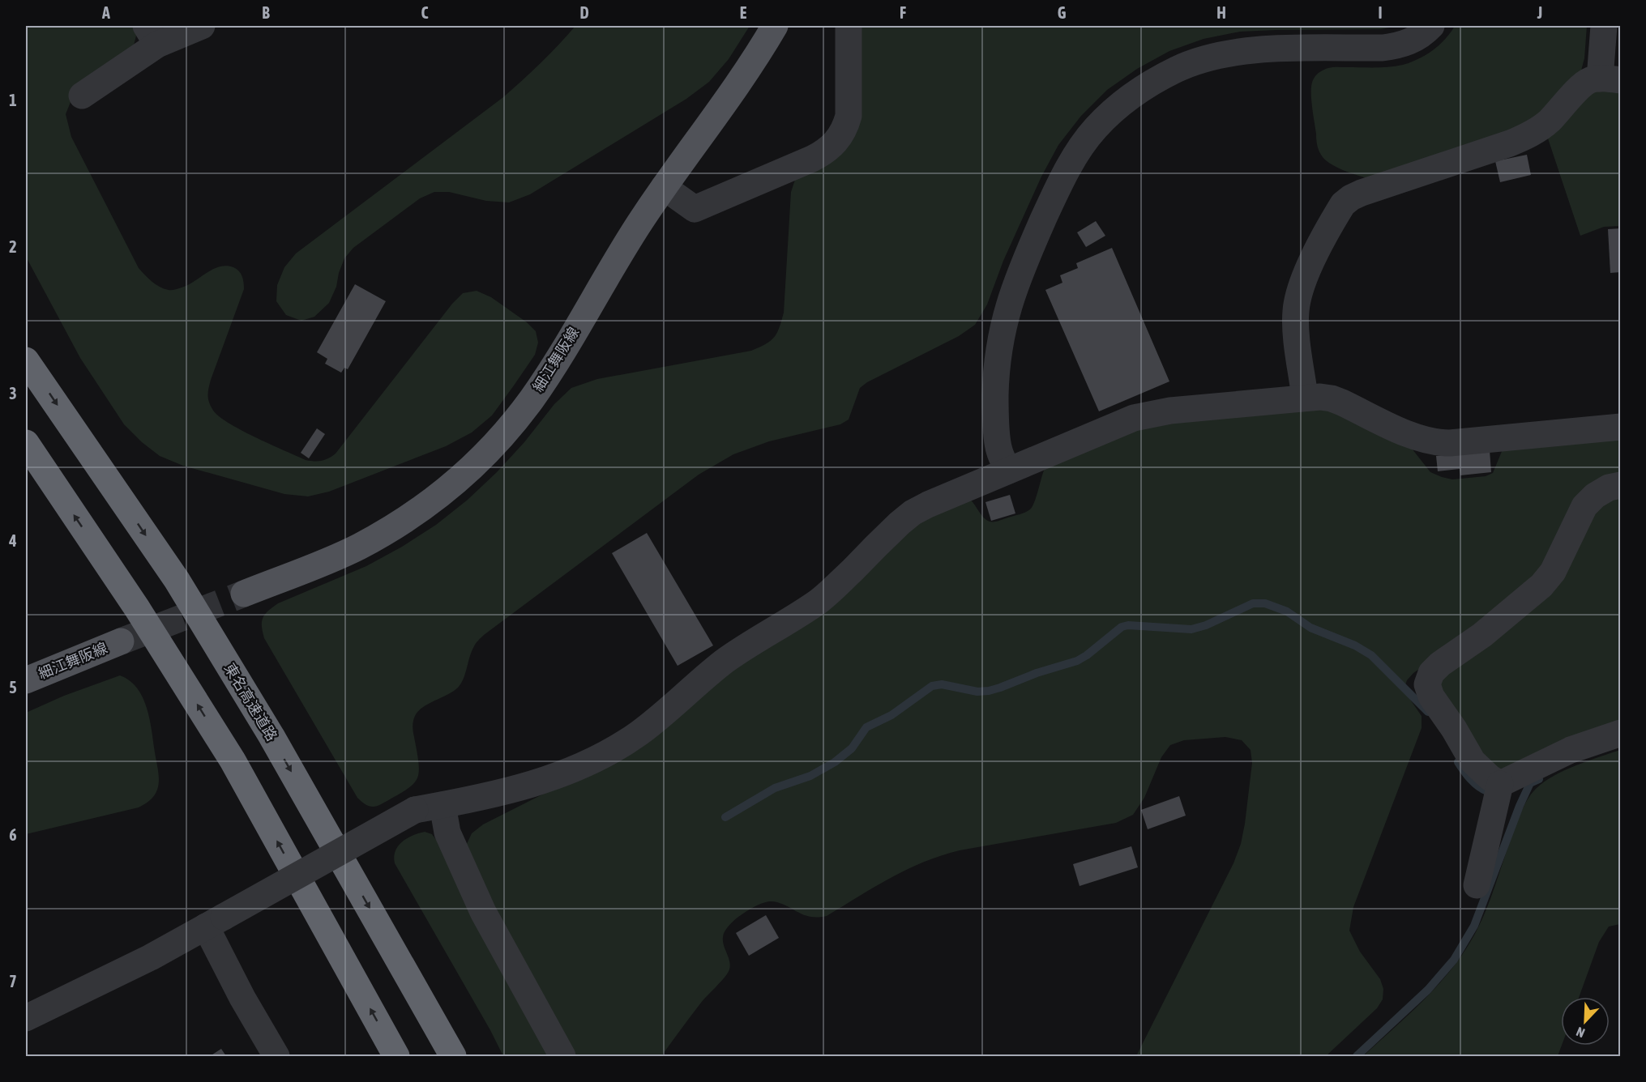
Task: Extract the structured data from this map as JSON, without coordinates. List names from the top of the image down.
{
  "streets": {
    "highway": ["東名高速道路"],
    "main road": ["細江舞阪線"]
  },
  "north": "bottom left",
  "grid": {
    "columns": [
      "A",
      "B",
      "C",
      "D",
      "E",
      "F",
      "G",
      "H",
      "I",
      "J"
    ],
    "rows": [
      "1",
      "2",
      "3",
      "4",
      "5",
      "6",
      "7"
    ]
  }
}
